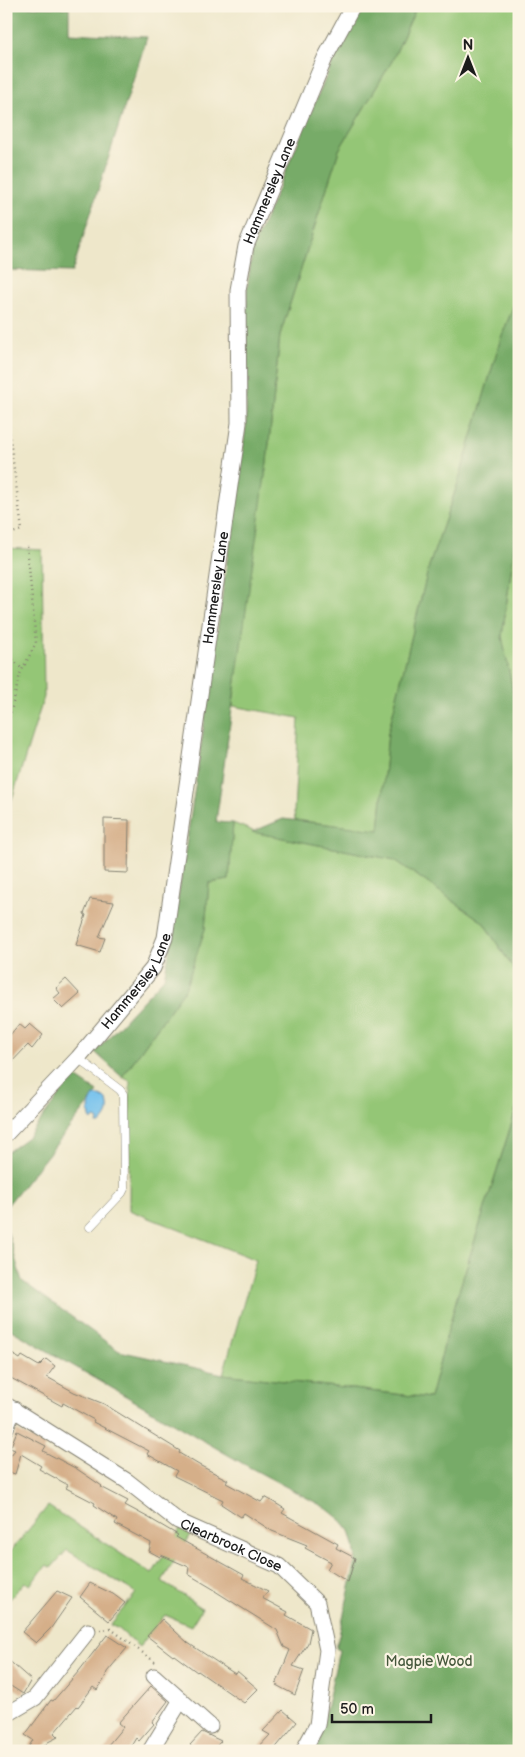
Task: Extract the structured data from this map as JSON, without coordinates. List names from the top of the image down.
{
  "streets": {
    "street": ["Hammersley Lane", "Clearbrook Close"]
  },
  "parks": ["Magpie Wood"],
  "scale_bar": "50 m",
  "north": "top"
}
